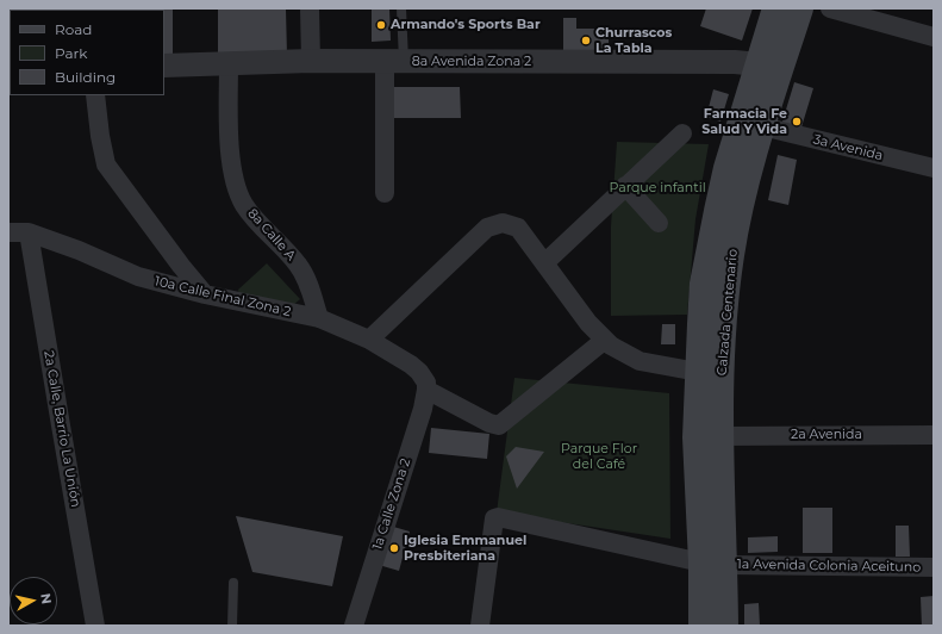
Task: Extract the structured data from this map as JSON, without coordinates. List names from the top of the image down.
{
  "streets": {
    "main road": ["Calzada Centenario"],
    "street": [
      "8a Avenida Zona 2",
      "3a Avenida",
      "8a Calle A",
      "10a Calle Final Zona 2",
      "2a Calle, Barrio La Unión",
      "2a Avenida",
      "1a Calle Zona 2",
      "1a Avenida Colonia Aceituno"
    ]
  },
  "crossings": [
    ["8a Avenida Zona 2", "8a Calle A"],
    ["8a Avenida Zona 2", "Calzada Centenario"],
    ["3a Avenida", "Calzada Centenario"],
    ["8a Calle A", "10a Calle Final Zona 2"],
    ["10a Calle Final Zona 2", "2a Calle, Barrio La Unión"],
    ["10a Calle Final Zona 2", "1a Calle Zona 2"],
    ["Calzada Centenario", "2a Avenida"],
    ["Calzada Centenario", "1a Avenida Colonia Aceituno"]
  ],
  "parks": ["Parque infantil", "Parque Flor del Café"],
  "places": [
    "Armando's Sports Bar",
    "Churrascos La Tabla",
    "Farmacia Fe Salud Y Vida",
    "Iglesia Emmanuel Presbiteriana"
  ],
  "legend": ["Road", "Park", "Building"],
  "north": "right"
}
